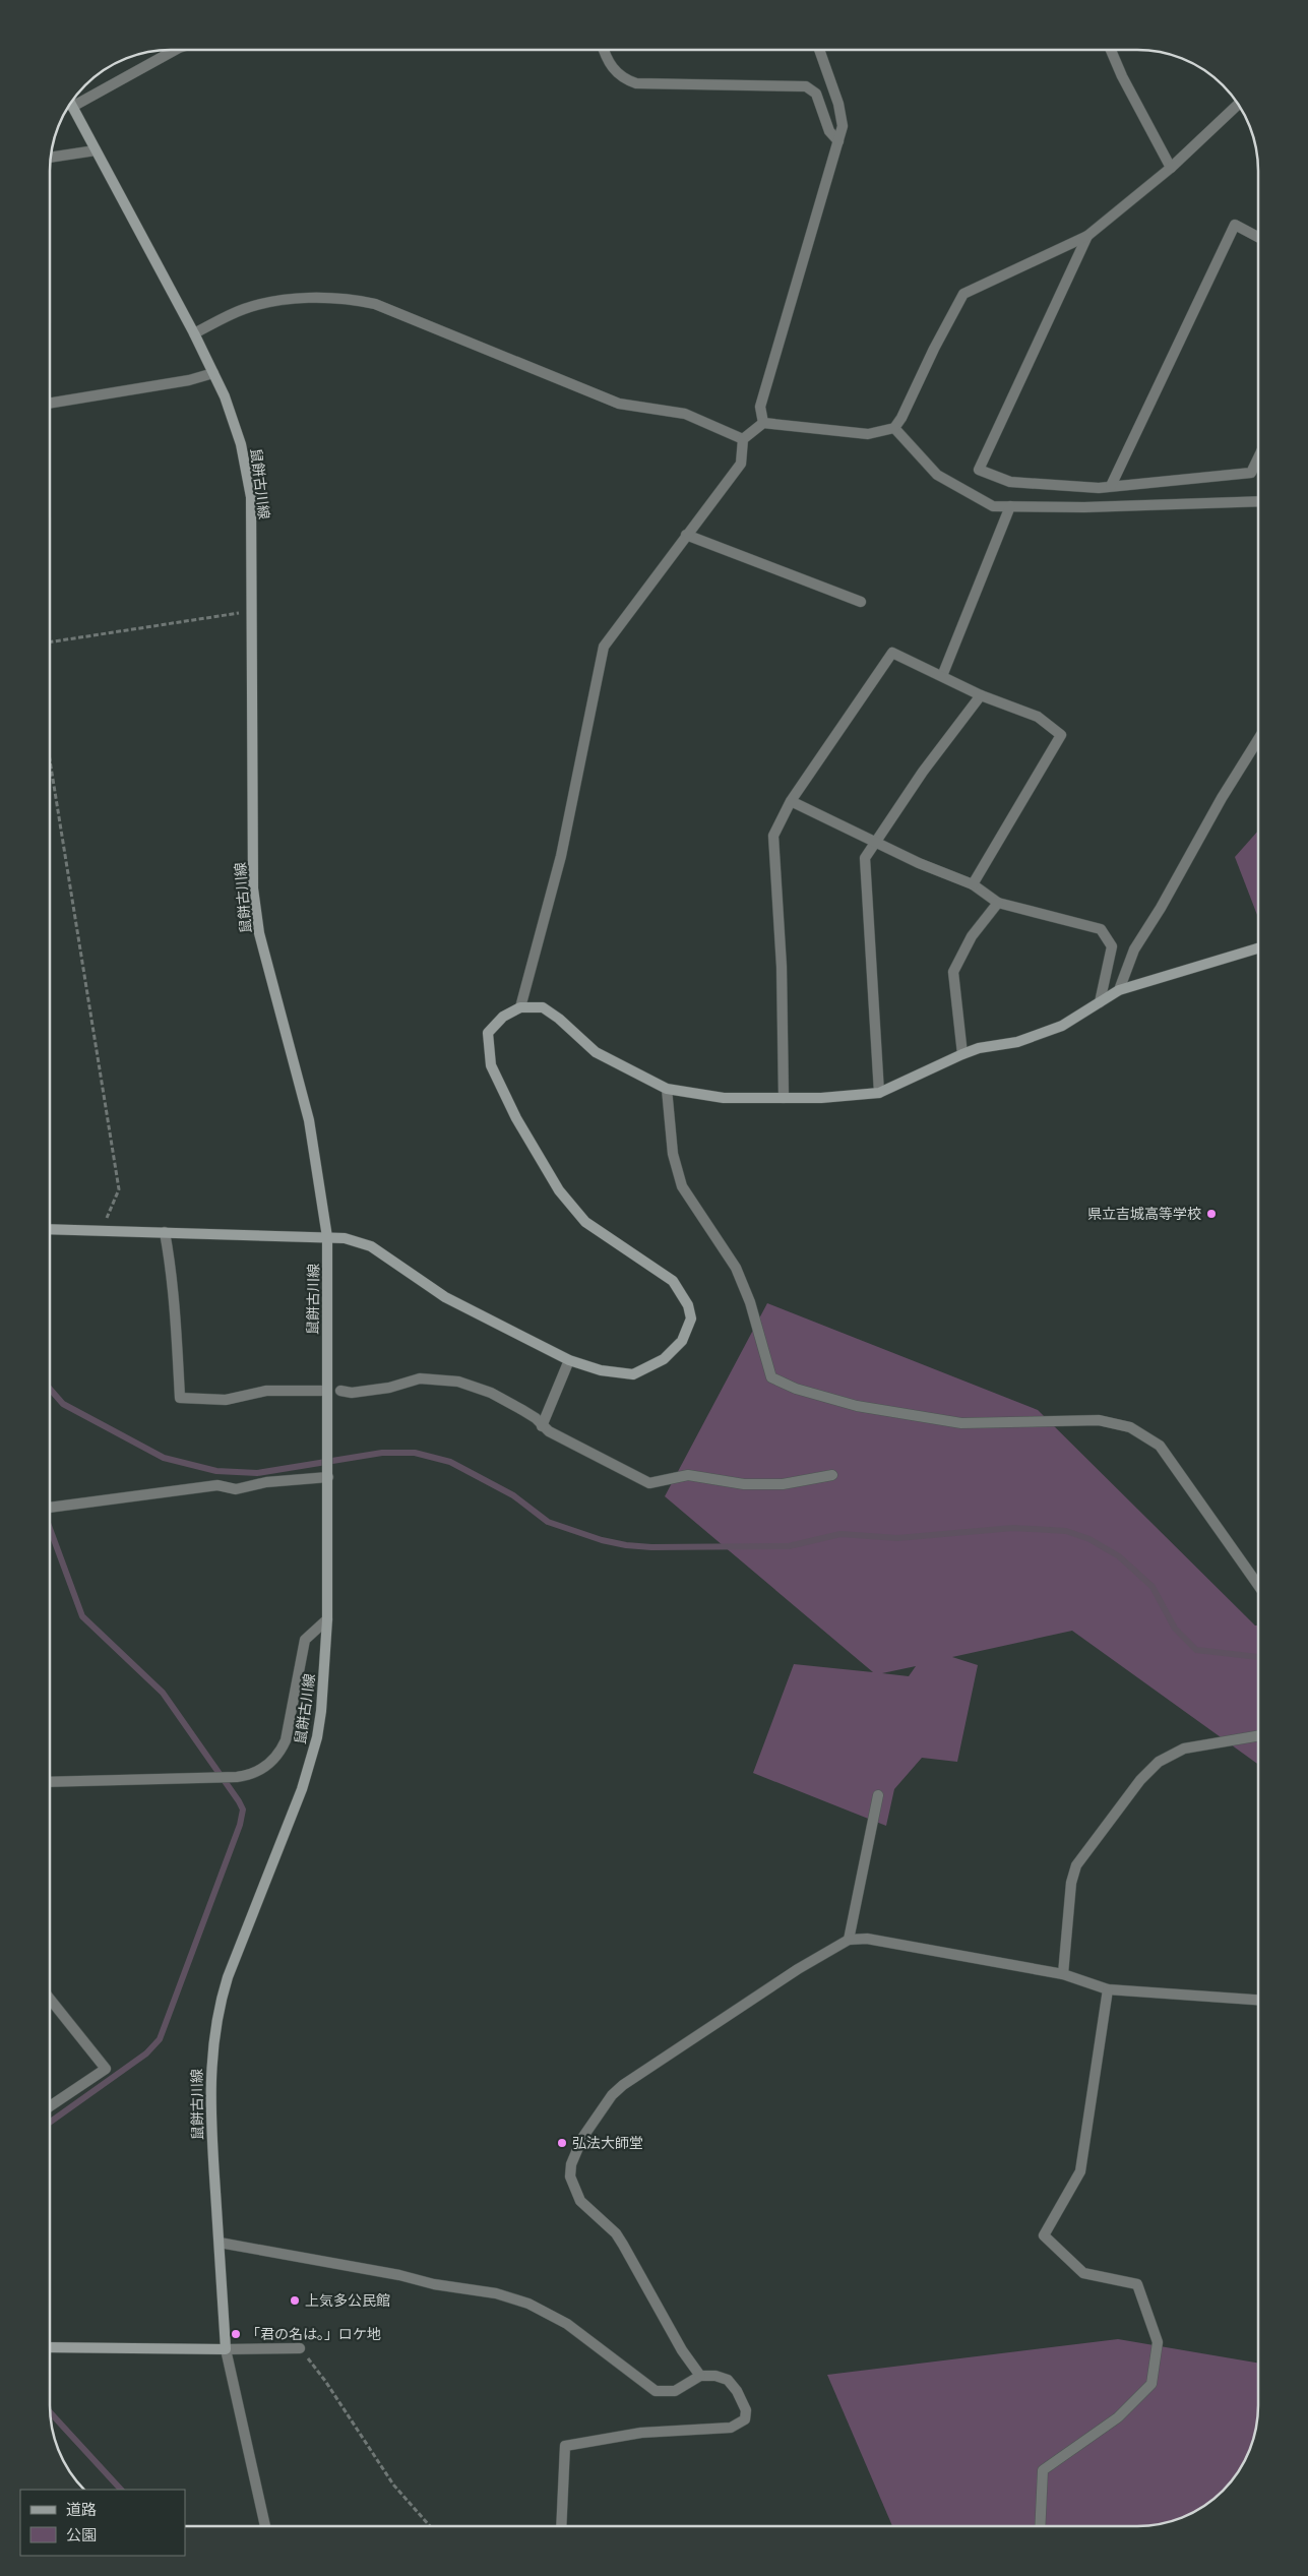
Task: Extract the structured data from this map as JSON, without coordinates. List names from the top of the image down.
{
  "streets": {
    "main road": ["鼠餅古川線"]
  },
  "places": [
    "県立吉城高等学校",
    "弘法大師堂",
    "上気多公民館",
    "「君の名は。」ロケ地"
  ],
  "legend": ["道路", "公園"]
}
